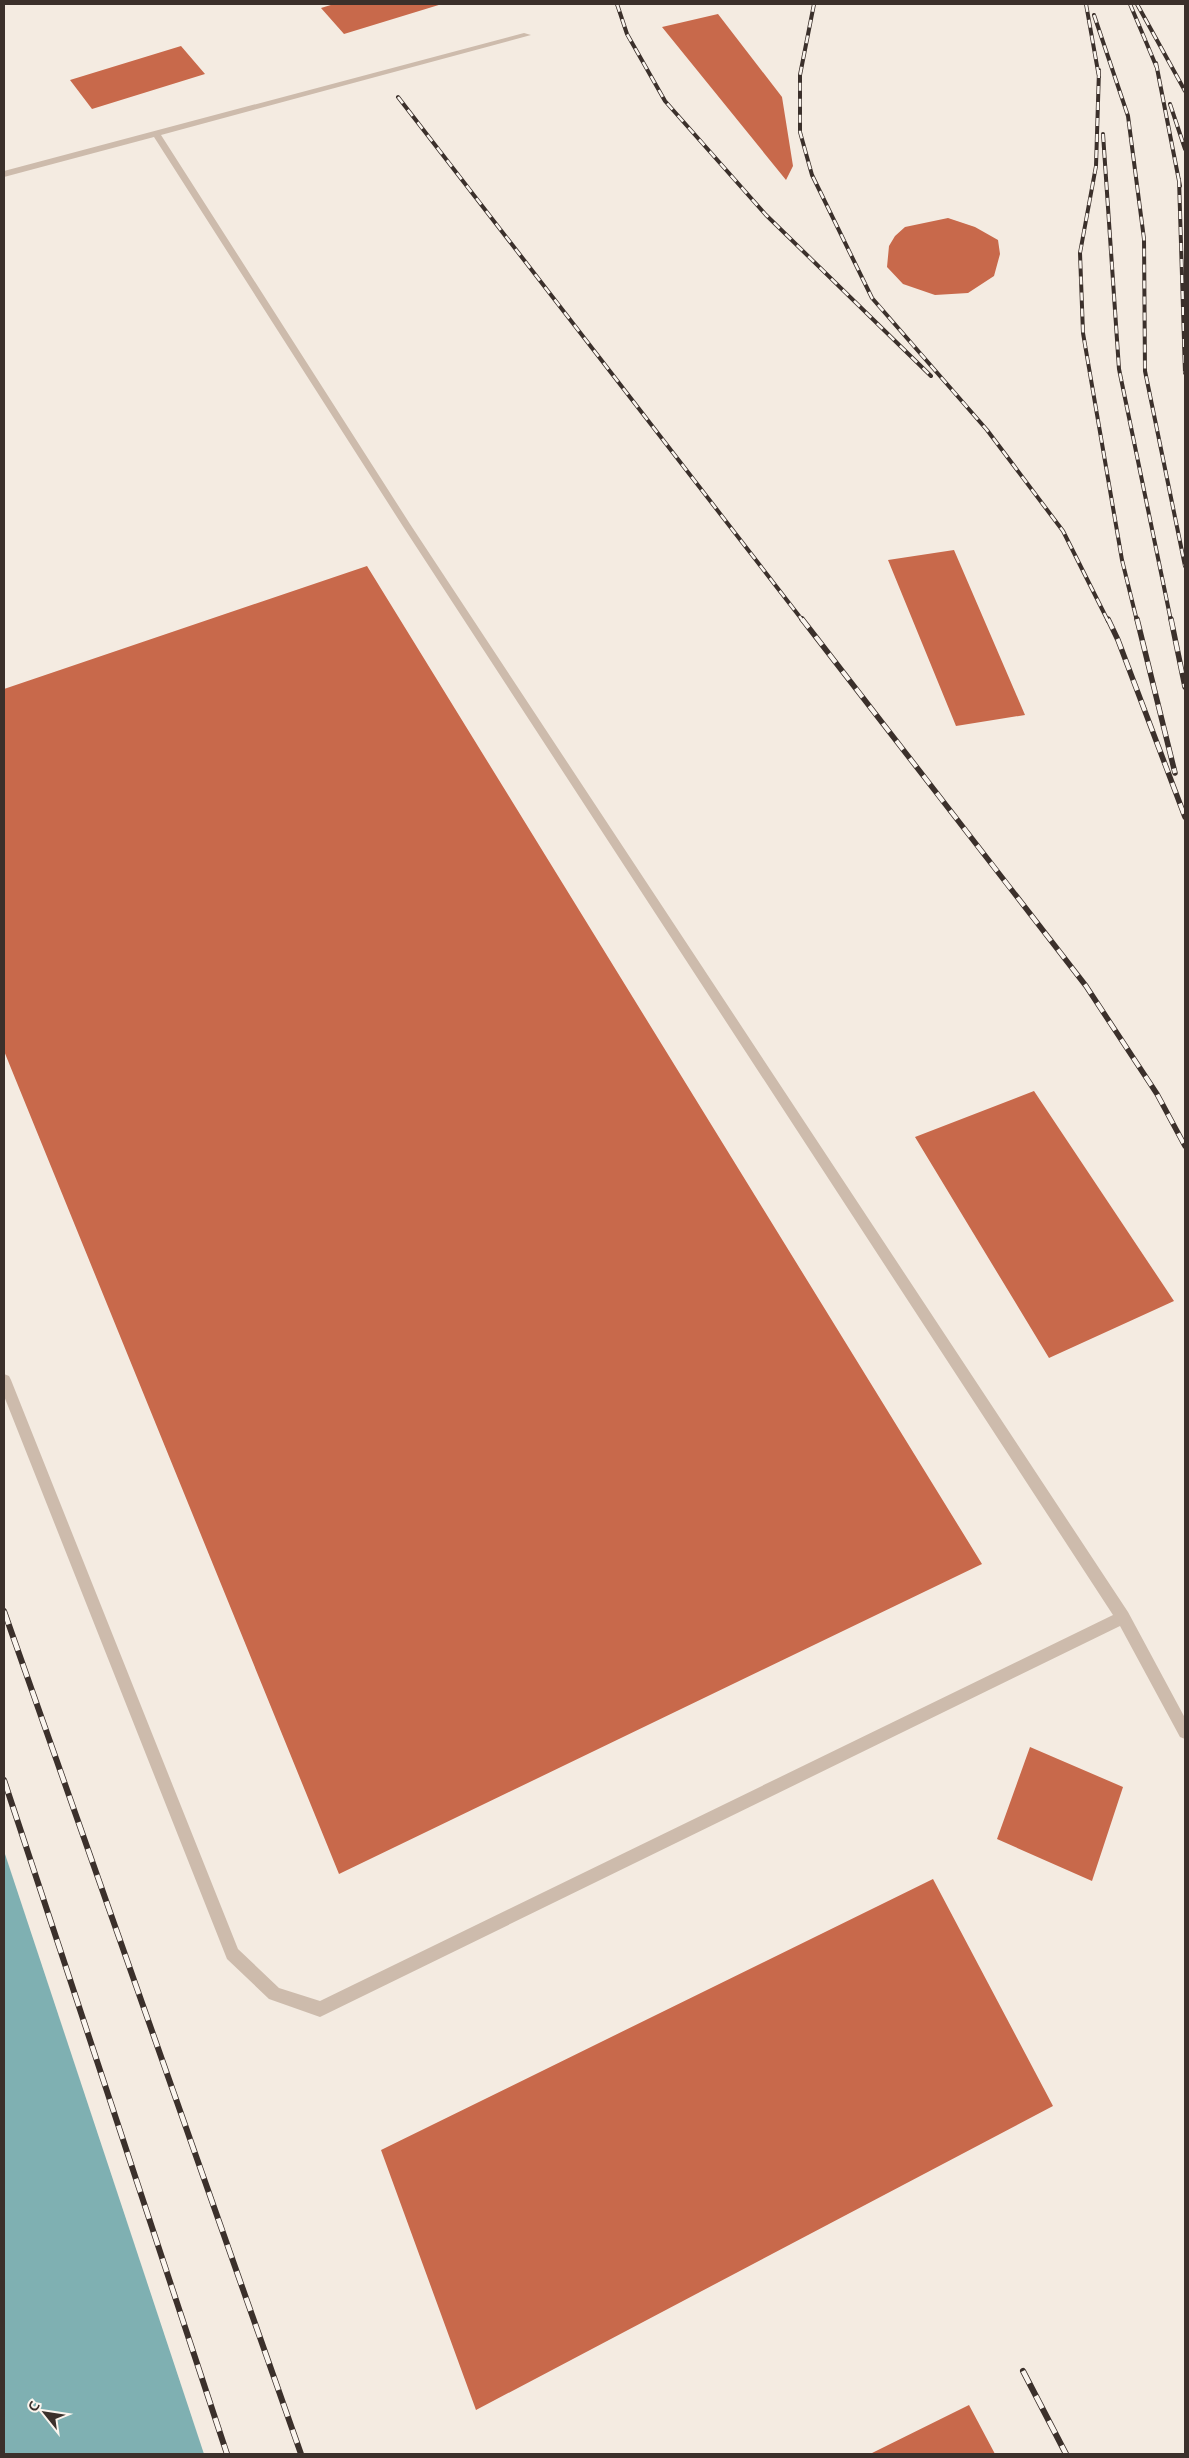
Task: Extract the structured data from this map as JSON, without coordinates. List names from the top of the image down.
{
  "north": "top left"
}
